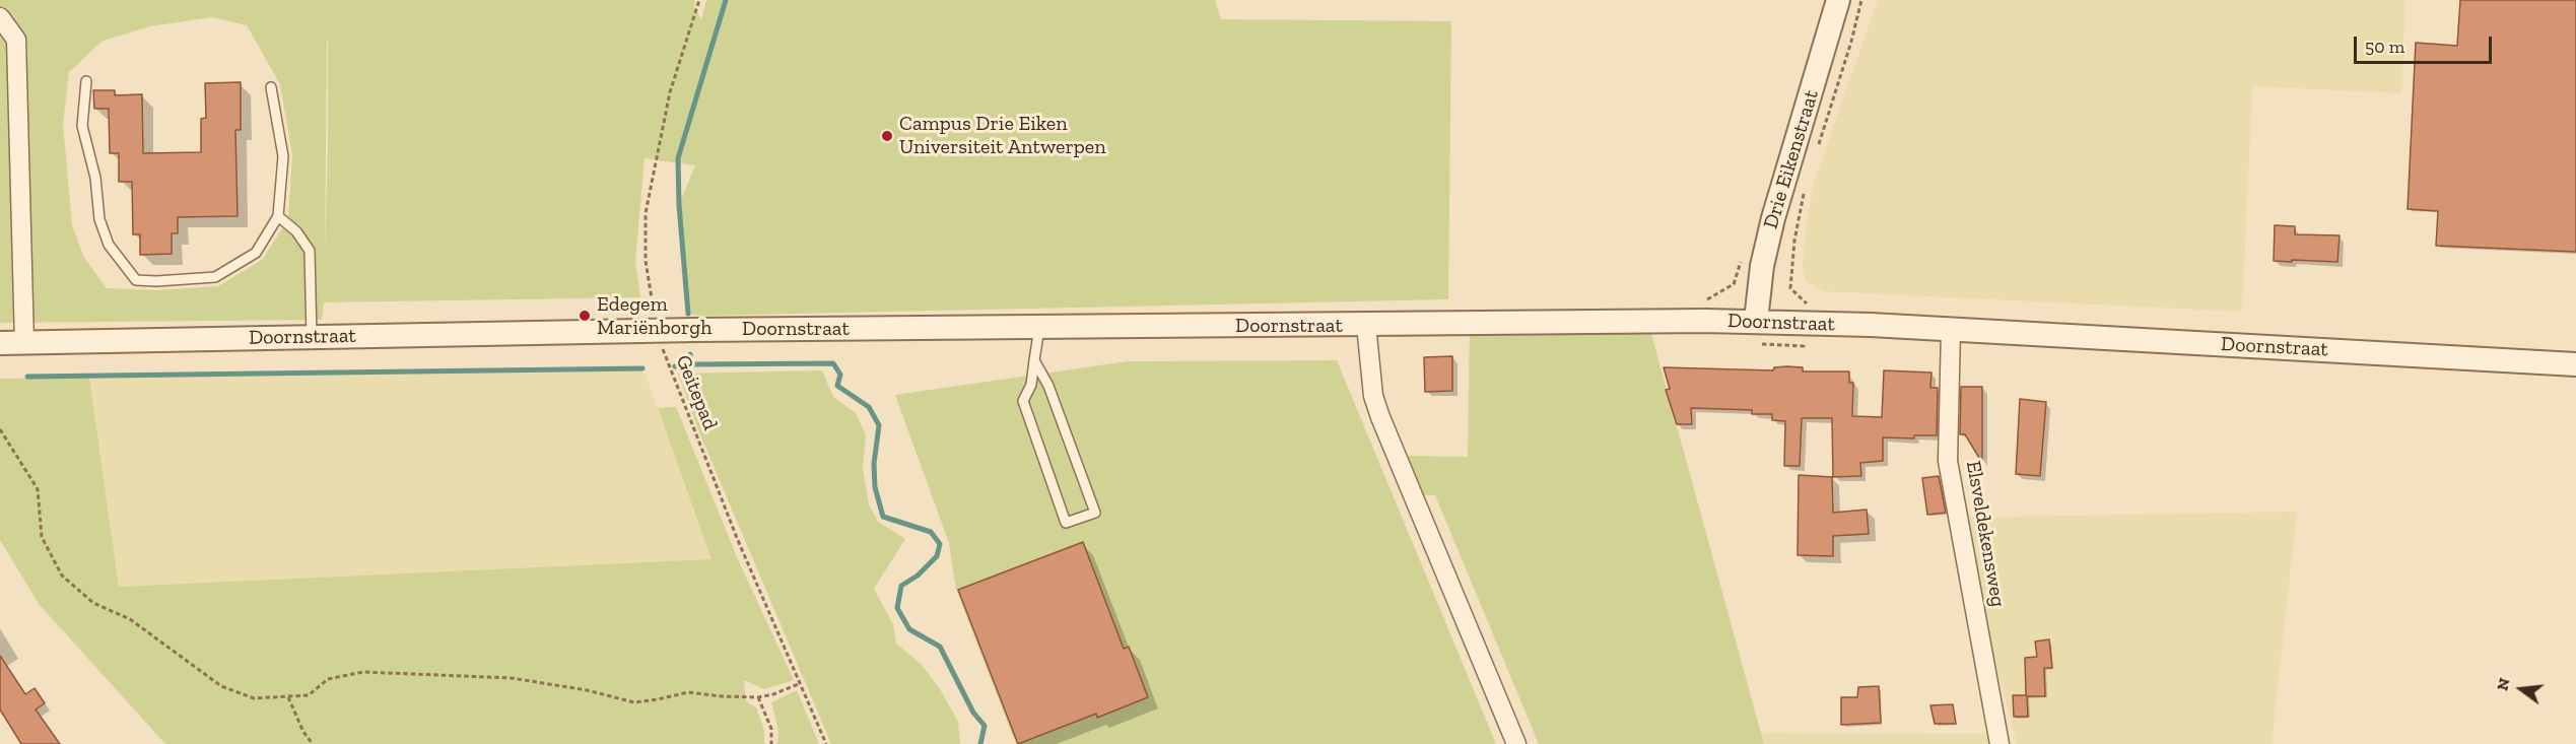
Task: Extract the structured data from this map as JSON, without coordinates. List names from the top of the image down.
{
  "streets": {
    "street": ["Drie Eikenstraat", "Doornstraat", "Elsveldekensweg"],
    "path": ["Geitepad"]
  },
  "crossings": [
    ["Drie Eikenstraat", "Doornstraat"],
    ["Doornstraat", "Geitepad"],
    ["Doornstraat", "Elsveldekensweg"]
  ],
  "places": ["Campus Drie Eiken Universiteit Antwerpen", "Edegem Mariënborgh"],
  "scale_bar": "50 m",
  "north": "left"
}
